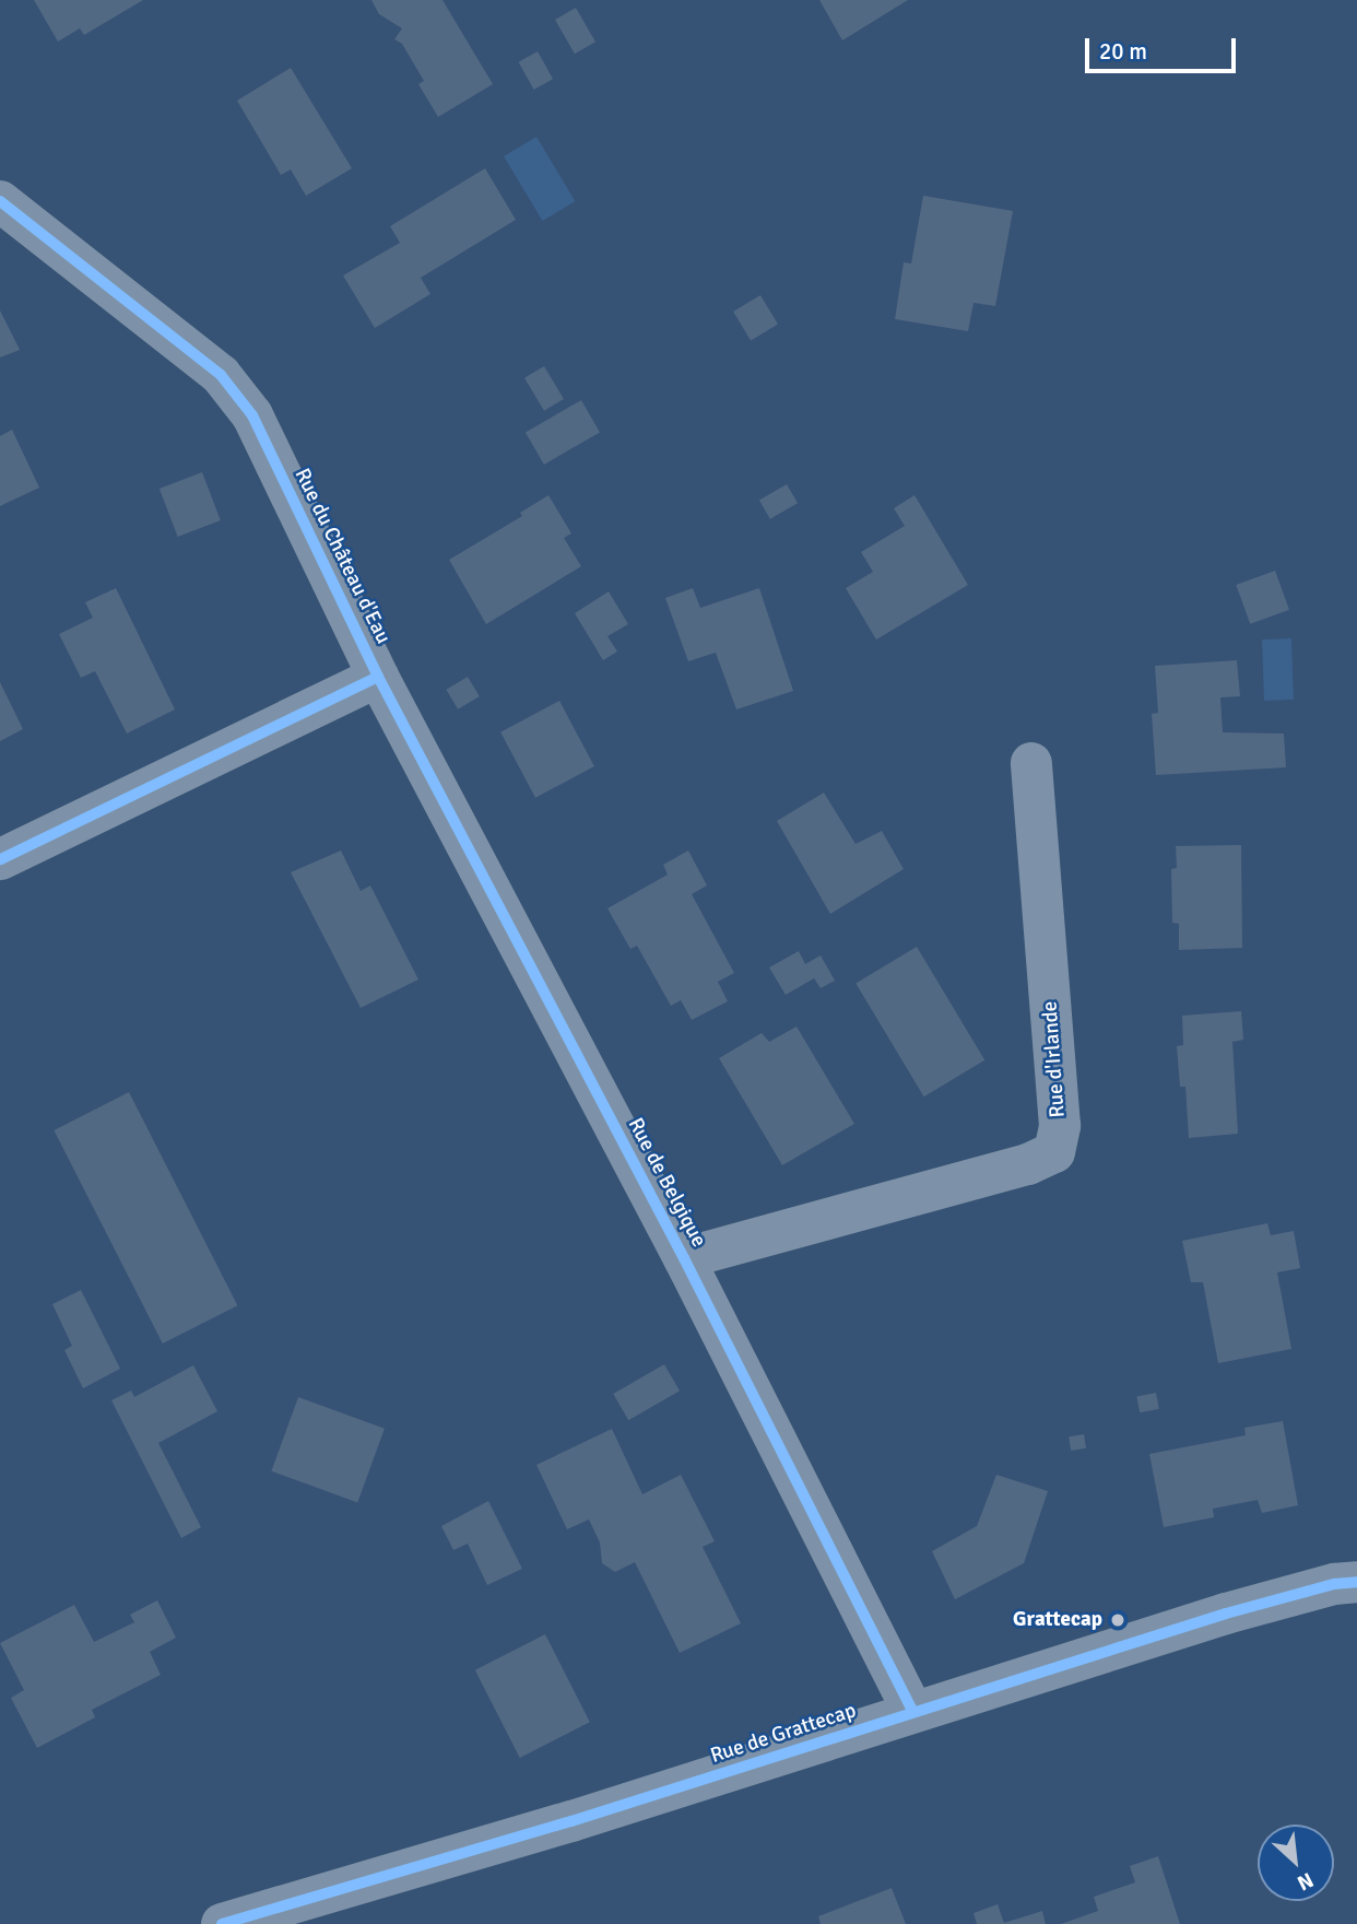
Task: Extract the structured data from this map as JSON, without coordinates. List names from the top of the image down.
{
  "streets": {
    "street": [
      "Rue du Château d'Eau",
      "Rue d'Irlande",
      "Rue de Belgique",
      "Rue de Grattecap"
    ]
  },
  "crossings": [
    ["Rue du Château d'Eau", "Rue de Belgique"],
    ["Rue d'Irlande", "Rue de Belgique"],
    ["Rue de Belgique", "Rue de Grattecap"]
  ],
  "places": ["Grattecap"],
  "scale_bar": "20 m",
  "north": "bottom right"
}
